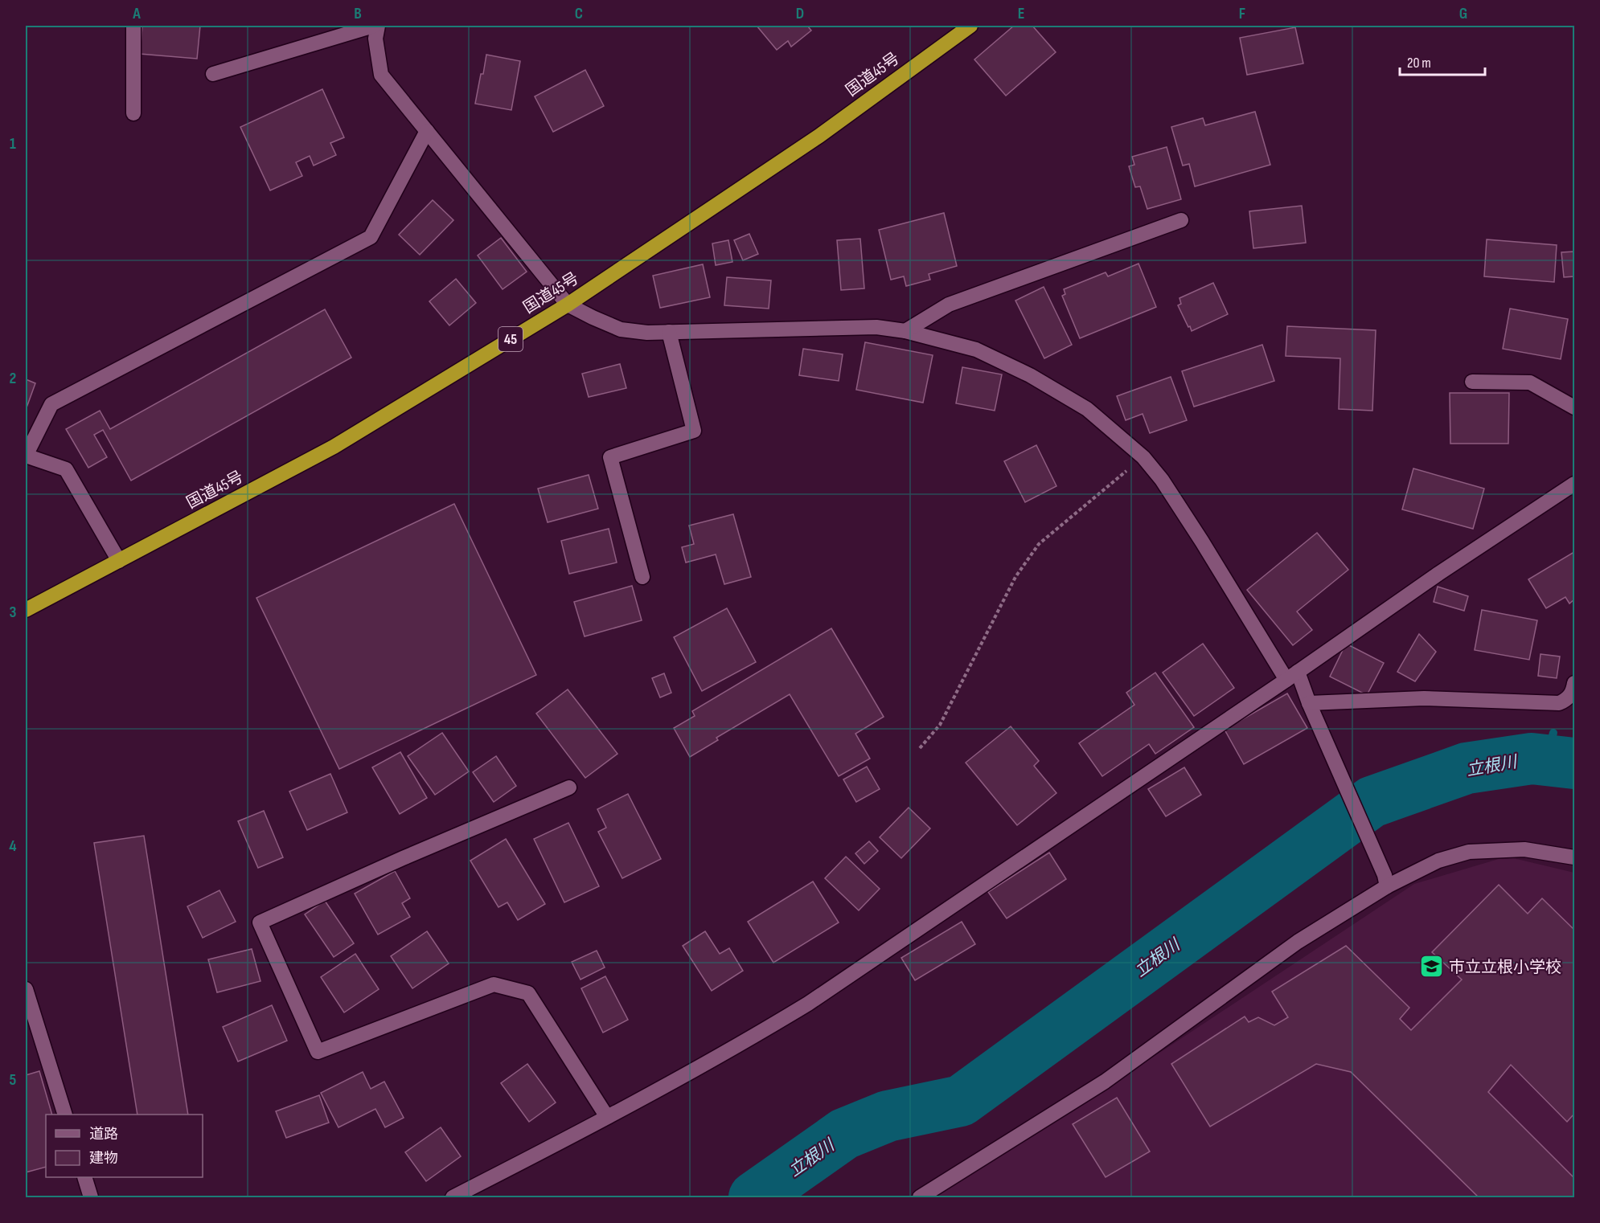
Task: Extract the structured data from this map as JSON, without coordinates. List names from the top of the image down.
{
  "streets": {
    "highway": ["国道45号", "45"]
  },
  "water": ["立根川"],
  "places": {
    "school or university": ["市立立根小学校"]
  },
  "legend": ["道路", "建物"],
  "scale_bar": "20 m",
  "grid": {
    "columns": [
      "A",
      "B",
      "C",
      "D",
      "E",
      "F",
      "G"
    ],
    "rows": [
      "1",
      "2",
      "3",
      "4",
      "5"
    ]
  }
}
